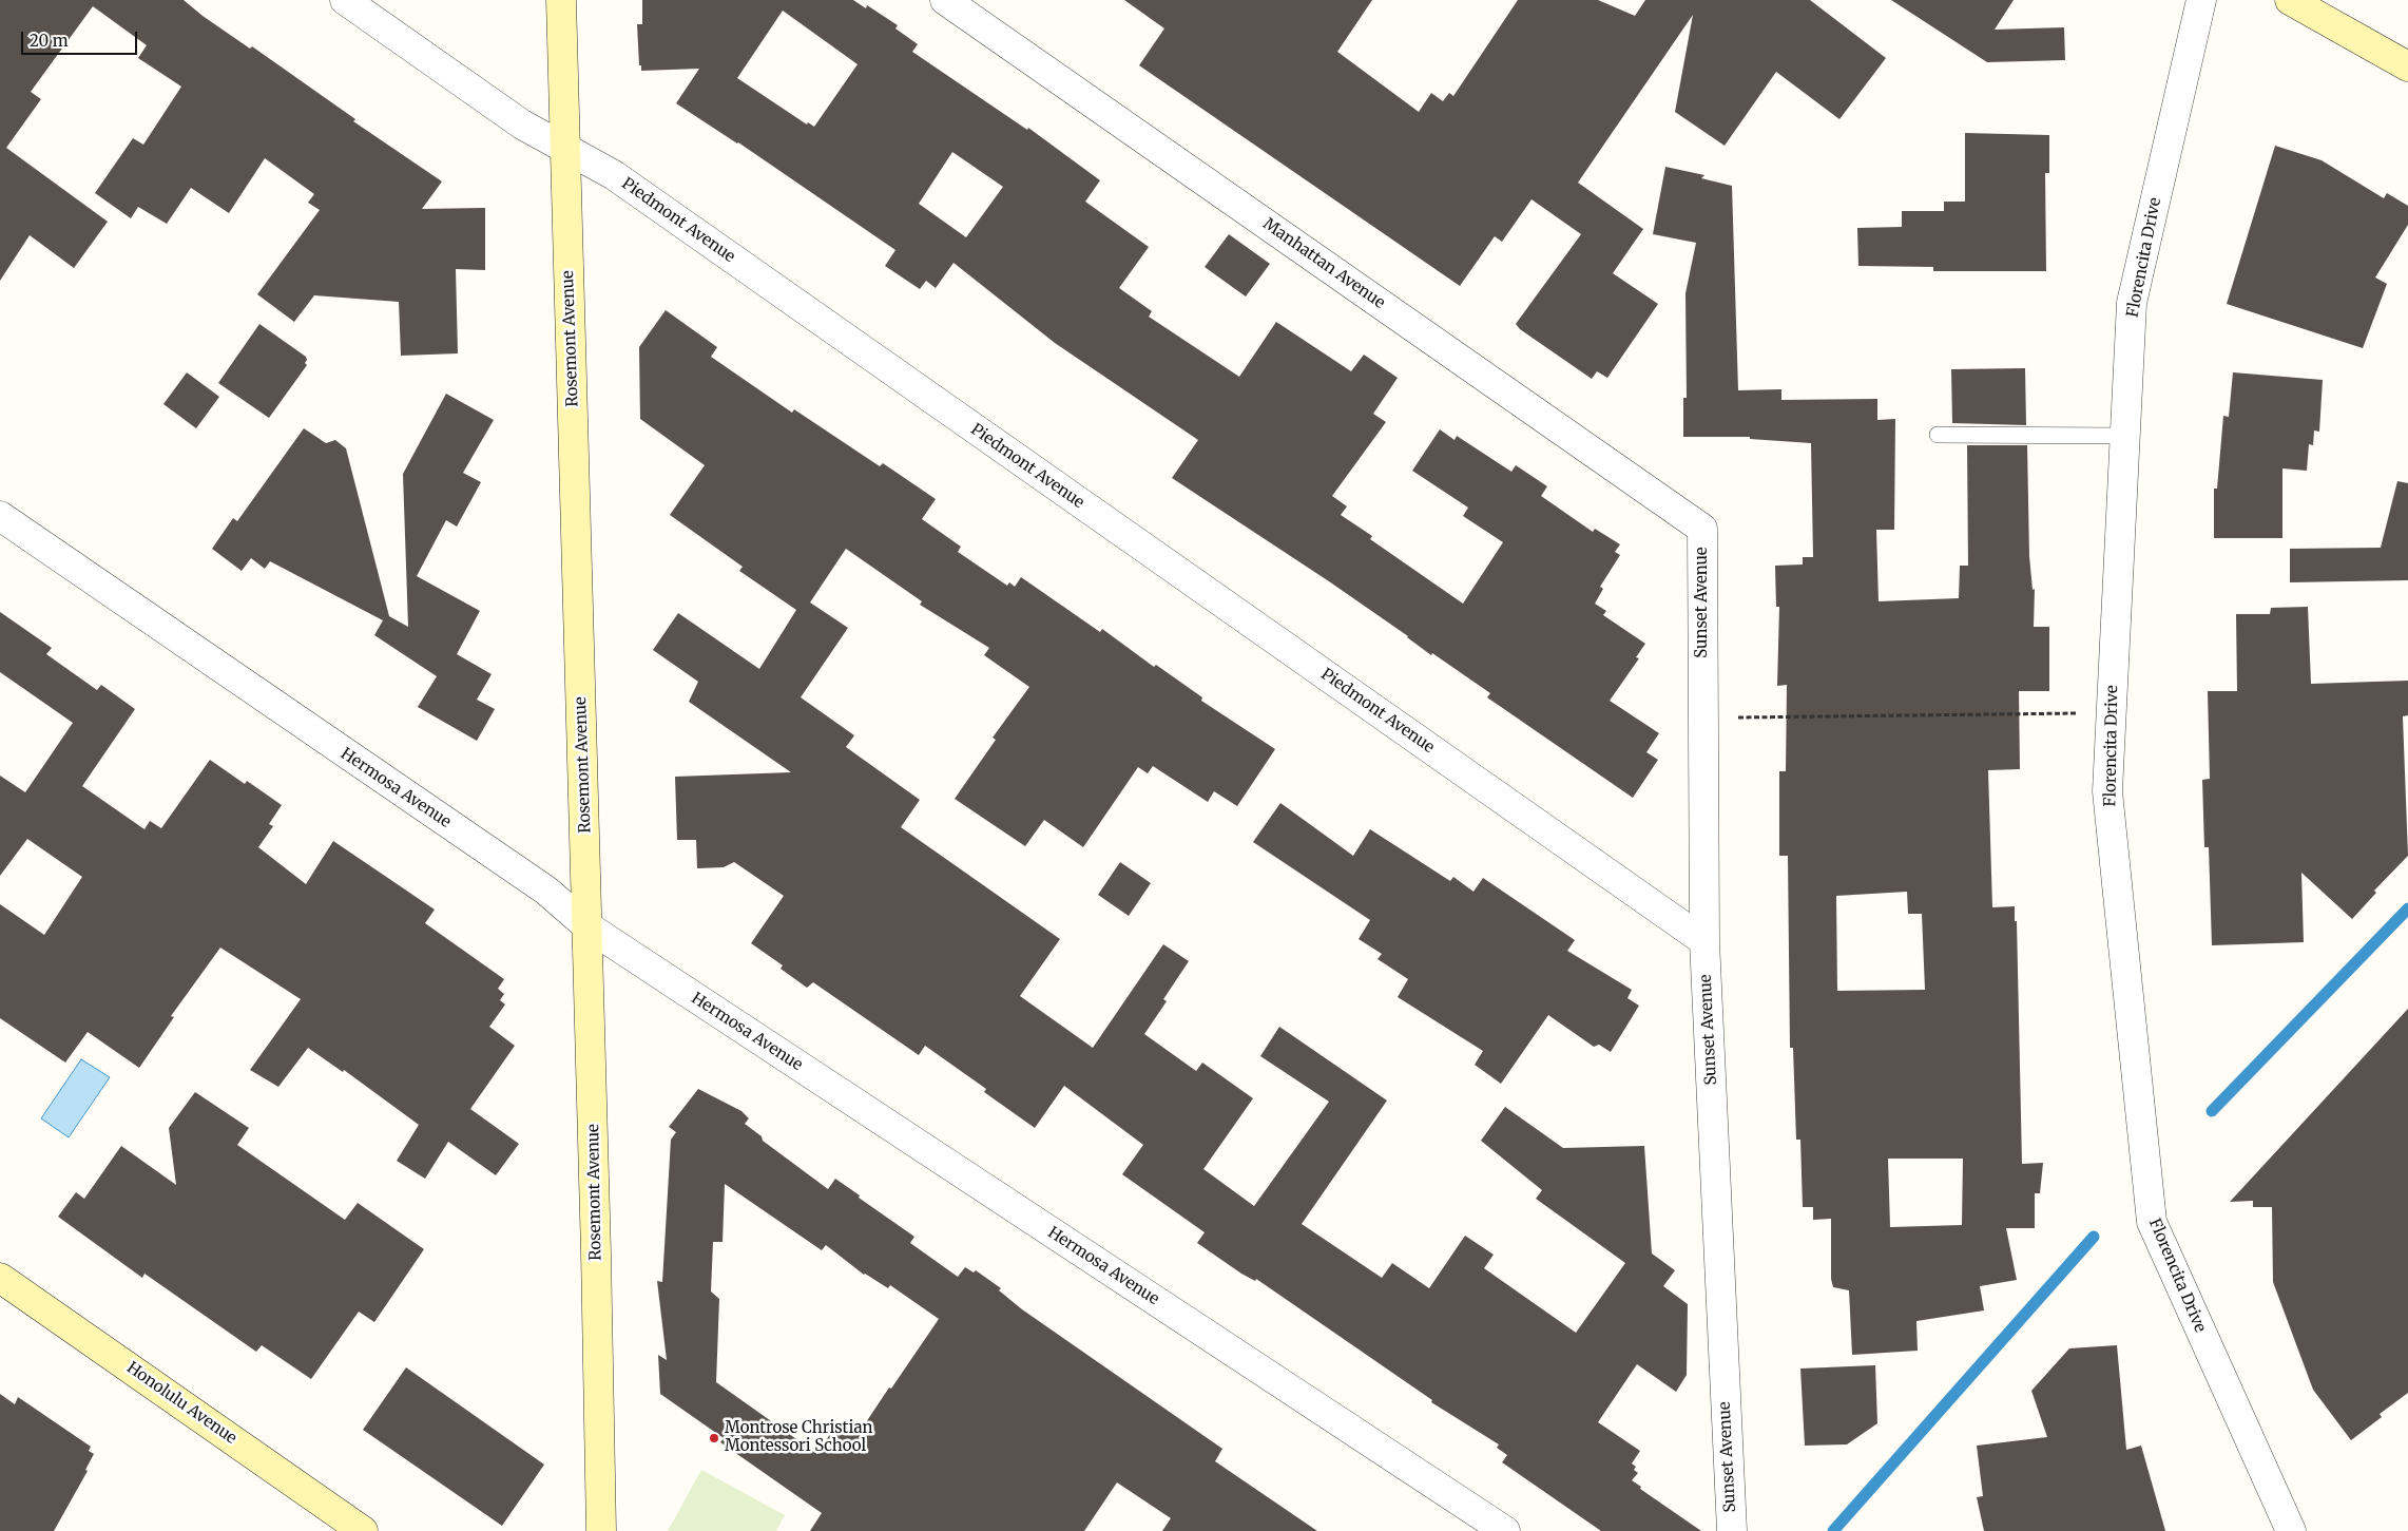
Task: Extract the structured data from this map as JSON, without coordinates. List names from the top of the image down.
{
  "streets": {
    "street": [
      "Piedmont Avenue",
      "Florencita Drive",
      "Manhattan Avenue",
      "Rosemont Avenue",
      "Sunset Avenue",
      "Hermosa Avenue",
      "Honolulu Avenue"
    ]
  },
  "crossings": [
    ["Piedmont Avenue", "Rosemont Avenue"],
    ["Piedmont Avenue", "Sunset Avenue"],
    ["Manhattan Avenue", "Sunset Avenue"],
    ["Rosemont Avenue", "Hermosa Avenue"]
  ],
  "places": ["Montrose Christian Montessori School"],
  "scale_bar": "20 m"
}
